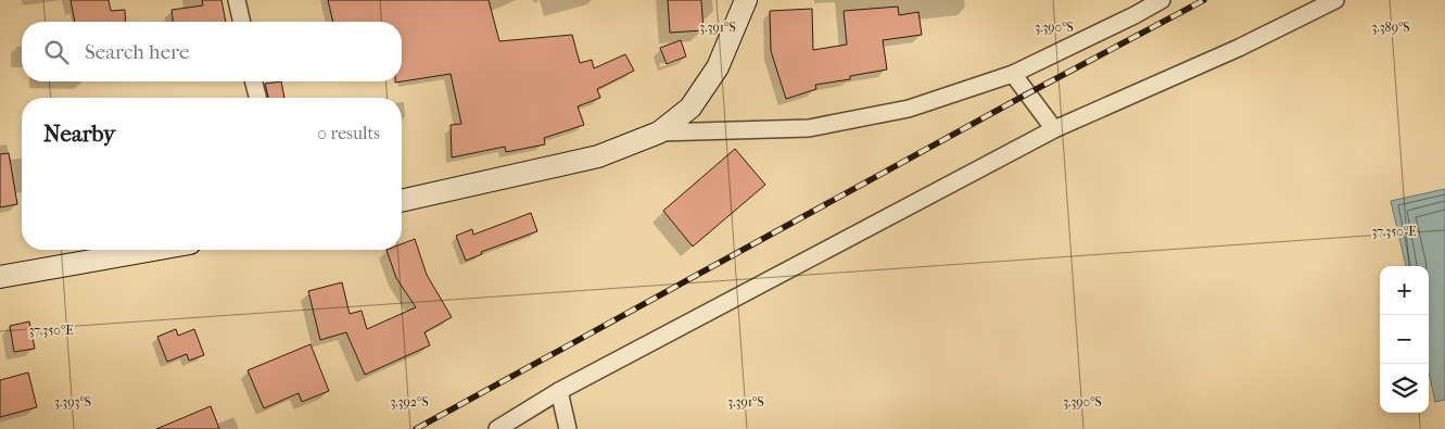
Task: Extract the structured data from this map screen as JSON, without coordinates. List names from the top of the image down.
{
  "page": {
    "search": "Search here",
    "heading": ["Nearby", "0 results"],
    "map_buttons": ["+", "−"]
  },
  "coordinates": [
    "3.391°S",
    "3.390°S",
    "3.389°S",
    "37.350°E",
    "3.393°S",
    "3.392°S"
  ]
}
